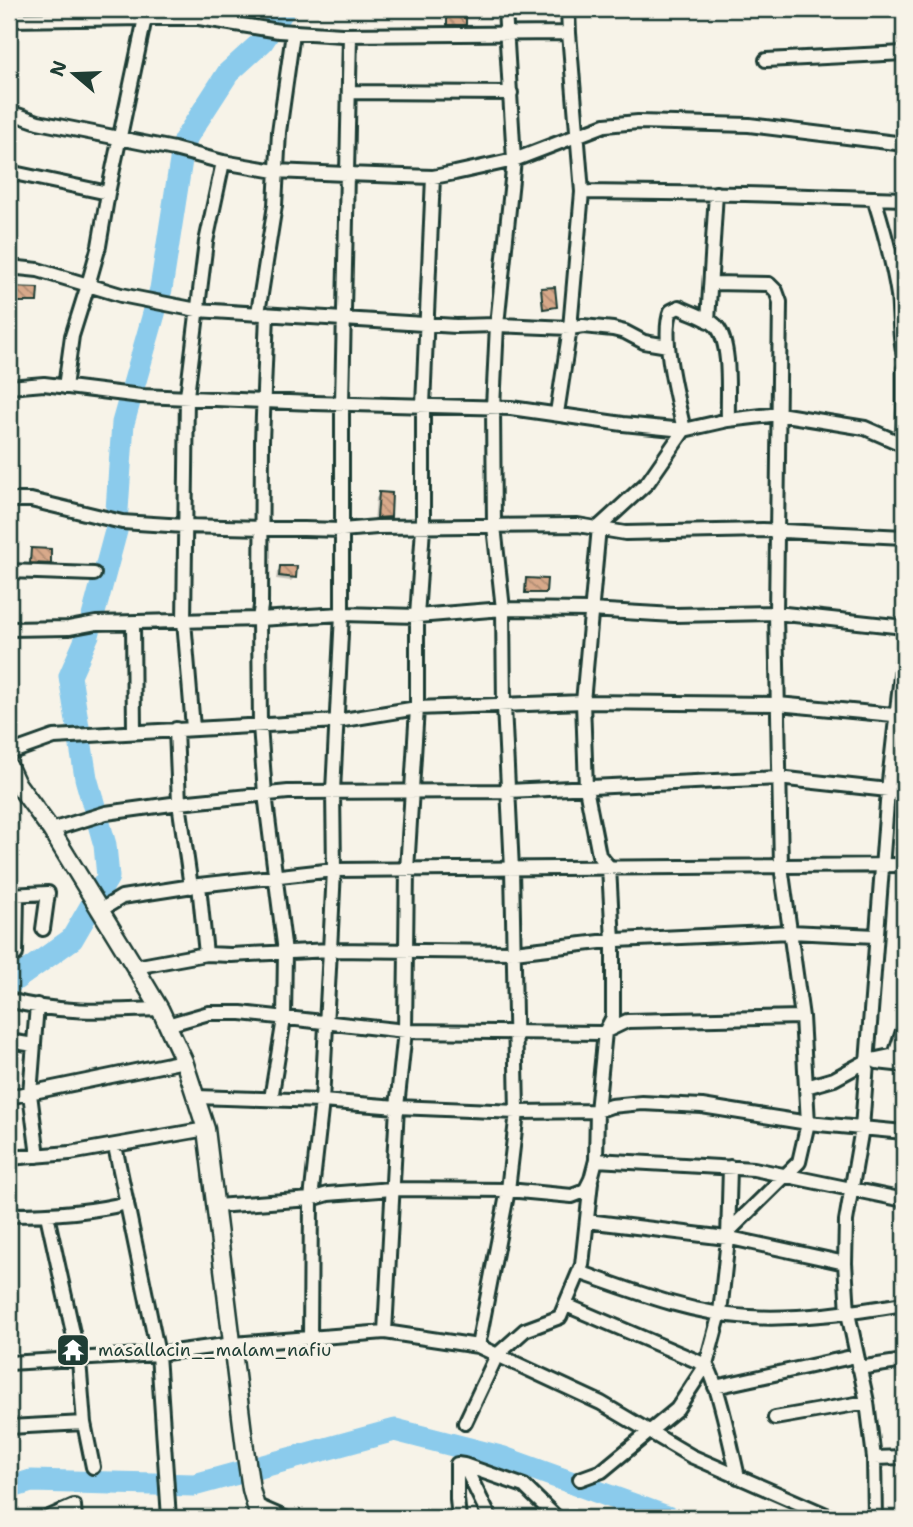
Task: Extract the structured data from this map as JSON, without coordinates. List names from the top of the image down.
{
  "places": {
    "temple": ["masallacin__malam_nafiu"]
  },
  "north": "left"
}
